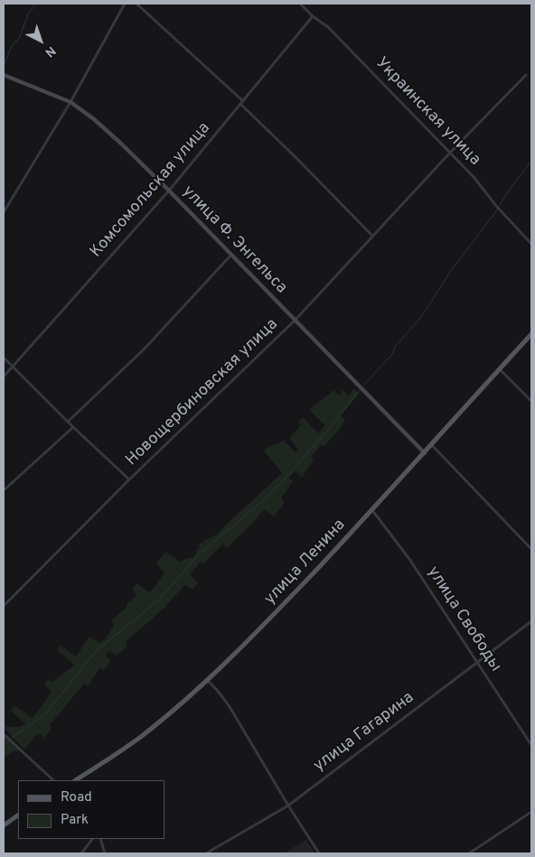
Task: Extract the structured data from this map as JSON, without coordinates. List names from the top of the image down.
{
  "streets": {
    "main road": ["улица Ф. Энгельса", "улица Ленина"],
    "street": [
      "Украинская улица",
      "Комсомольская улица",
      "Новощербиновская улица",
      "улица Свободы",
      "улица Гагарина"
    ]
  },
  "crossings": [
    ["Украинская улица", "Комсомольская улица"],
    ["Украинская улица", "Новощербиновская улица"],
    ["Комсомольская улица", "улица Ф. Энгельса"],
    ["улица Ф. Энгельса", "Новощербиновская улица"],
    ["улица Ф. Энгельса", "улица Ленина"],
    ["улица Ленина", "улица Свободы"],
    ["улица Свободы", "улица Гагарина"]
  ],
  "legend": ["Road", "Park"],
  "north": "bottom right"
}
